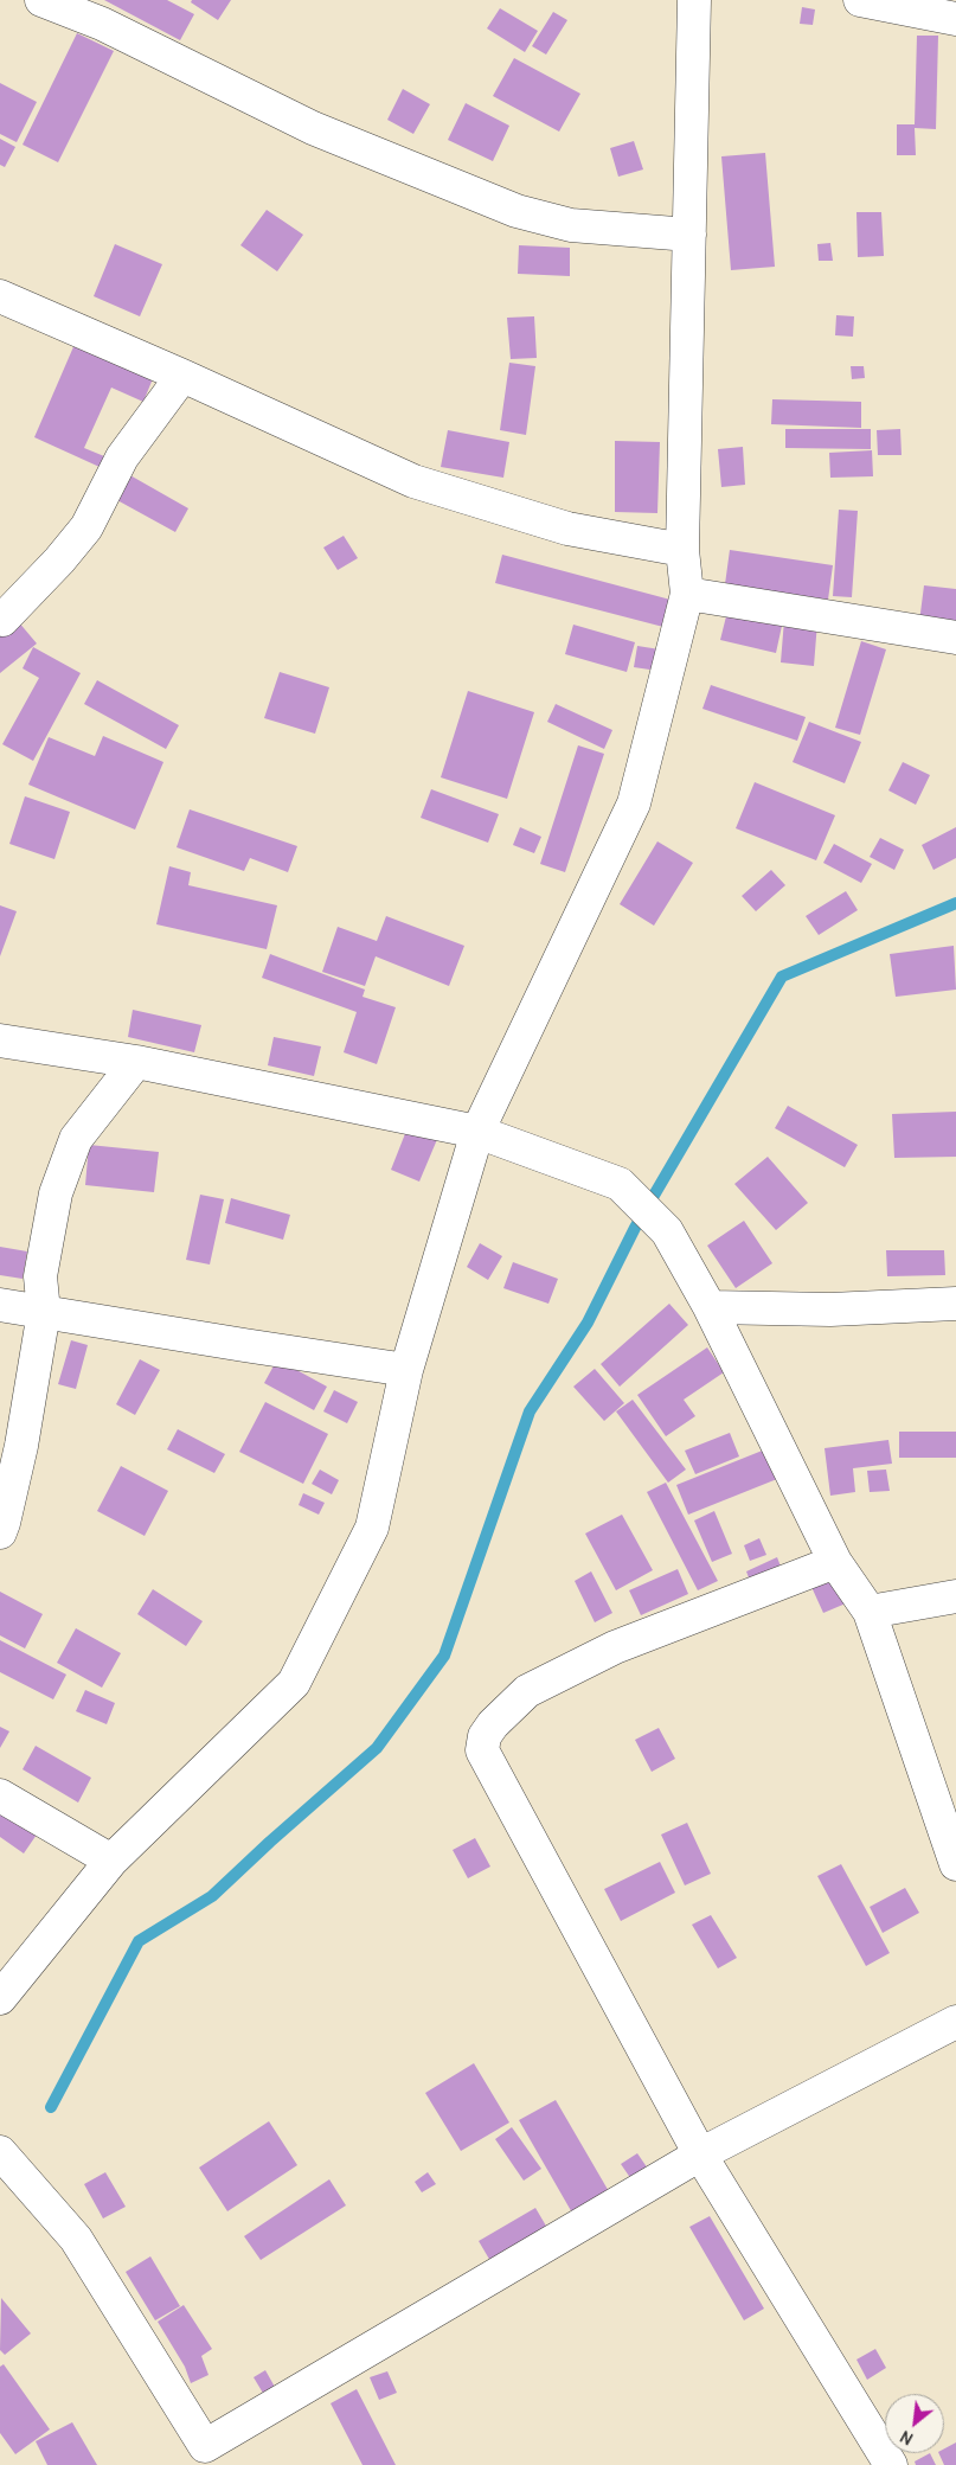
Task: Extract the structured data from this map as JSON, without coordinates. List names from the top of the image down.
{
  "north": "bottom left"
}
